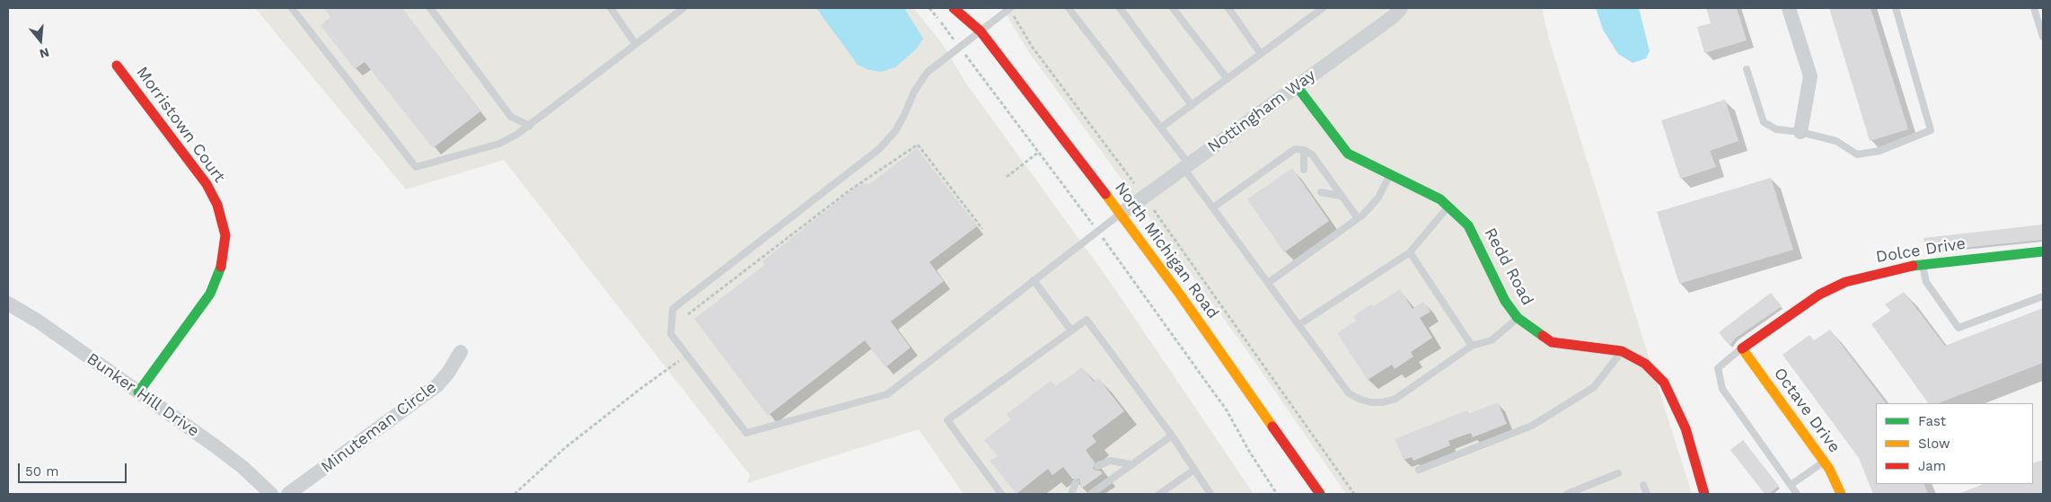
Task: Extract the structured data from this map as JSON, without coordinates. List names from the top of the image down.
{
  "streets": {
    "street": [
      "Nottingham Way",
      "Morristown Court",
      "North Michigan Road",
      "Dolce Drive",
      "Redd Road",
      "Bunker Hill Drive",
      "Octave Drive",
      "Minuteman Circle"
    ]
  },
  "crossings": [
    ["Nottingham Way", "North Michigan Road"],
    ["Nottingham Way", "Redd Road"],
    ["Morristown Court", "Bunker Hill Drive"],
    ["Dolce Drive", "Octave Drive"]
  ],
  "legend": ["Fast", "Slow", "Jam"],
  "scale_bar": "50 m",
  "north": "bottom"
}
